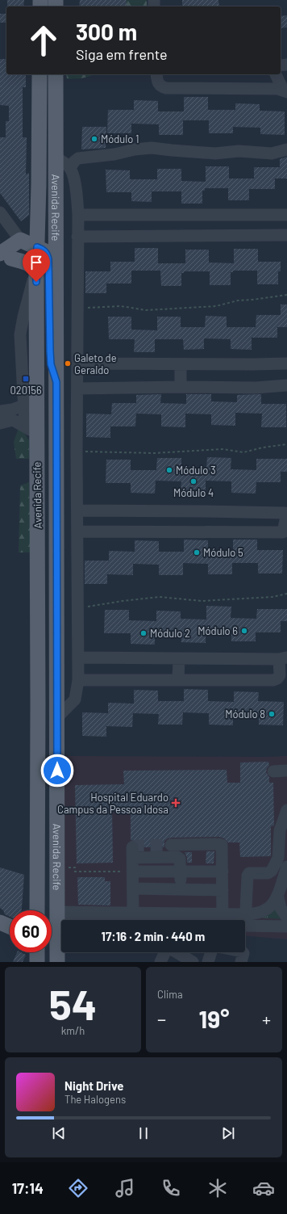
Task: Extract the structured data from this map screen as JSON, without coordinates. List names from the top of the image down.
{
  "streets": {
    "main road": ["Avenida Recife"]
  },
  "places": {
    "other": [
      "Módulo 1",
      "Galeto de Geraldo",
      "Módulo 3",
      "Módulo 4",
      "Módulo 5",
      "Módulo 6",
      "Módulo 2",
      "Módulo 8"
    ],
    "transit": ["020156"],
    "health": ["Hospital Eduardo Campus da Pessoa Idosa"]
  },
  "page": {
    "turn": ["300 m", "Siga em frente"],
    "limit": "60",
    "trip": "17:16 · 2 min · 440 m",
    "tile": [
      ["54", "km/h"],
      "Clima"
    ],
    "heat": ["−", "19°", "+"],
    "song": ["Night Drive", "The Halogens"],
    "tabs": "17:14"
  }
}
